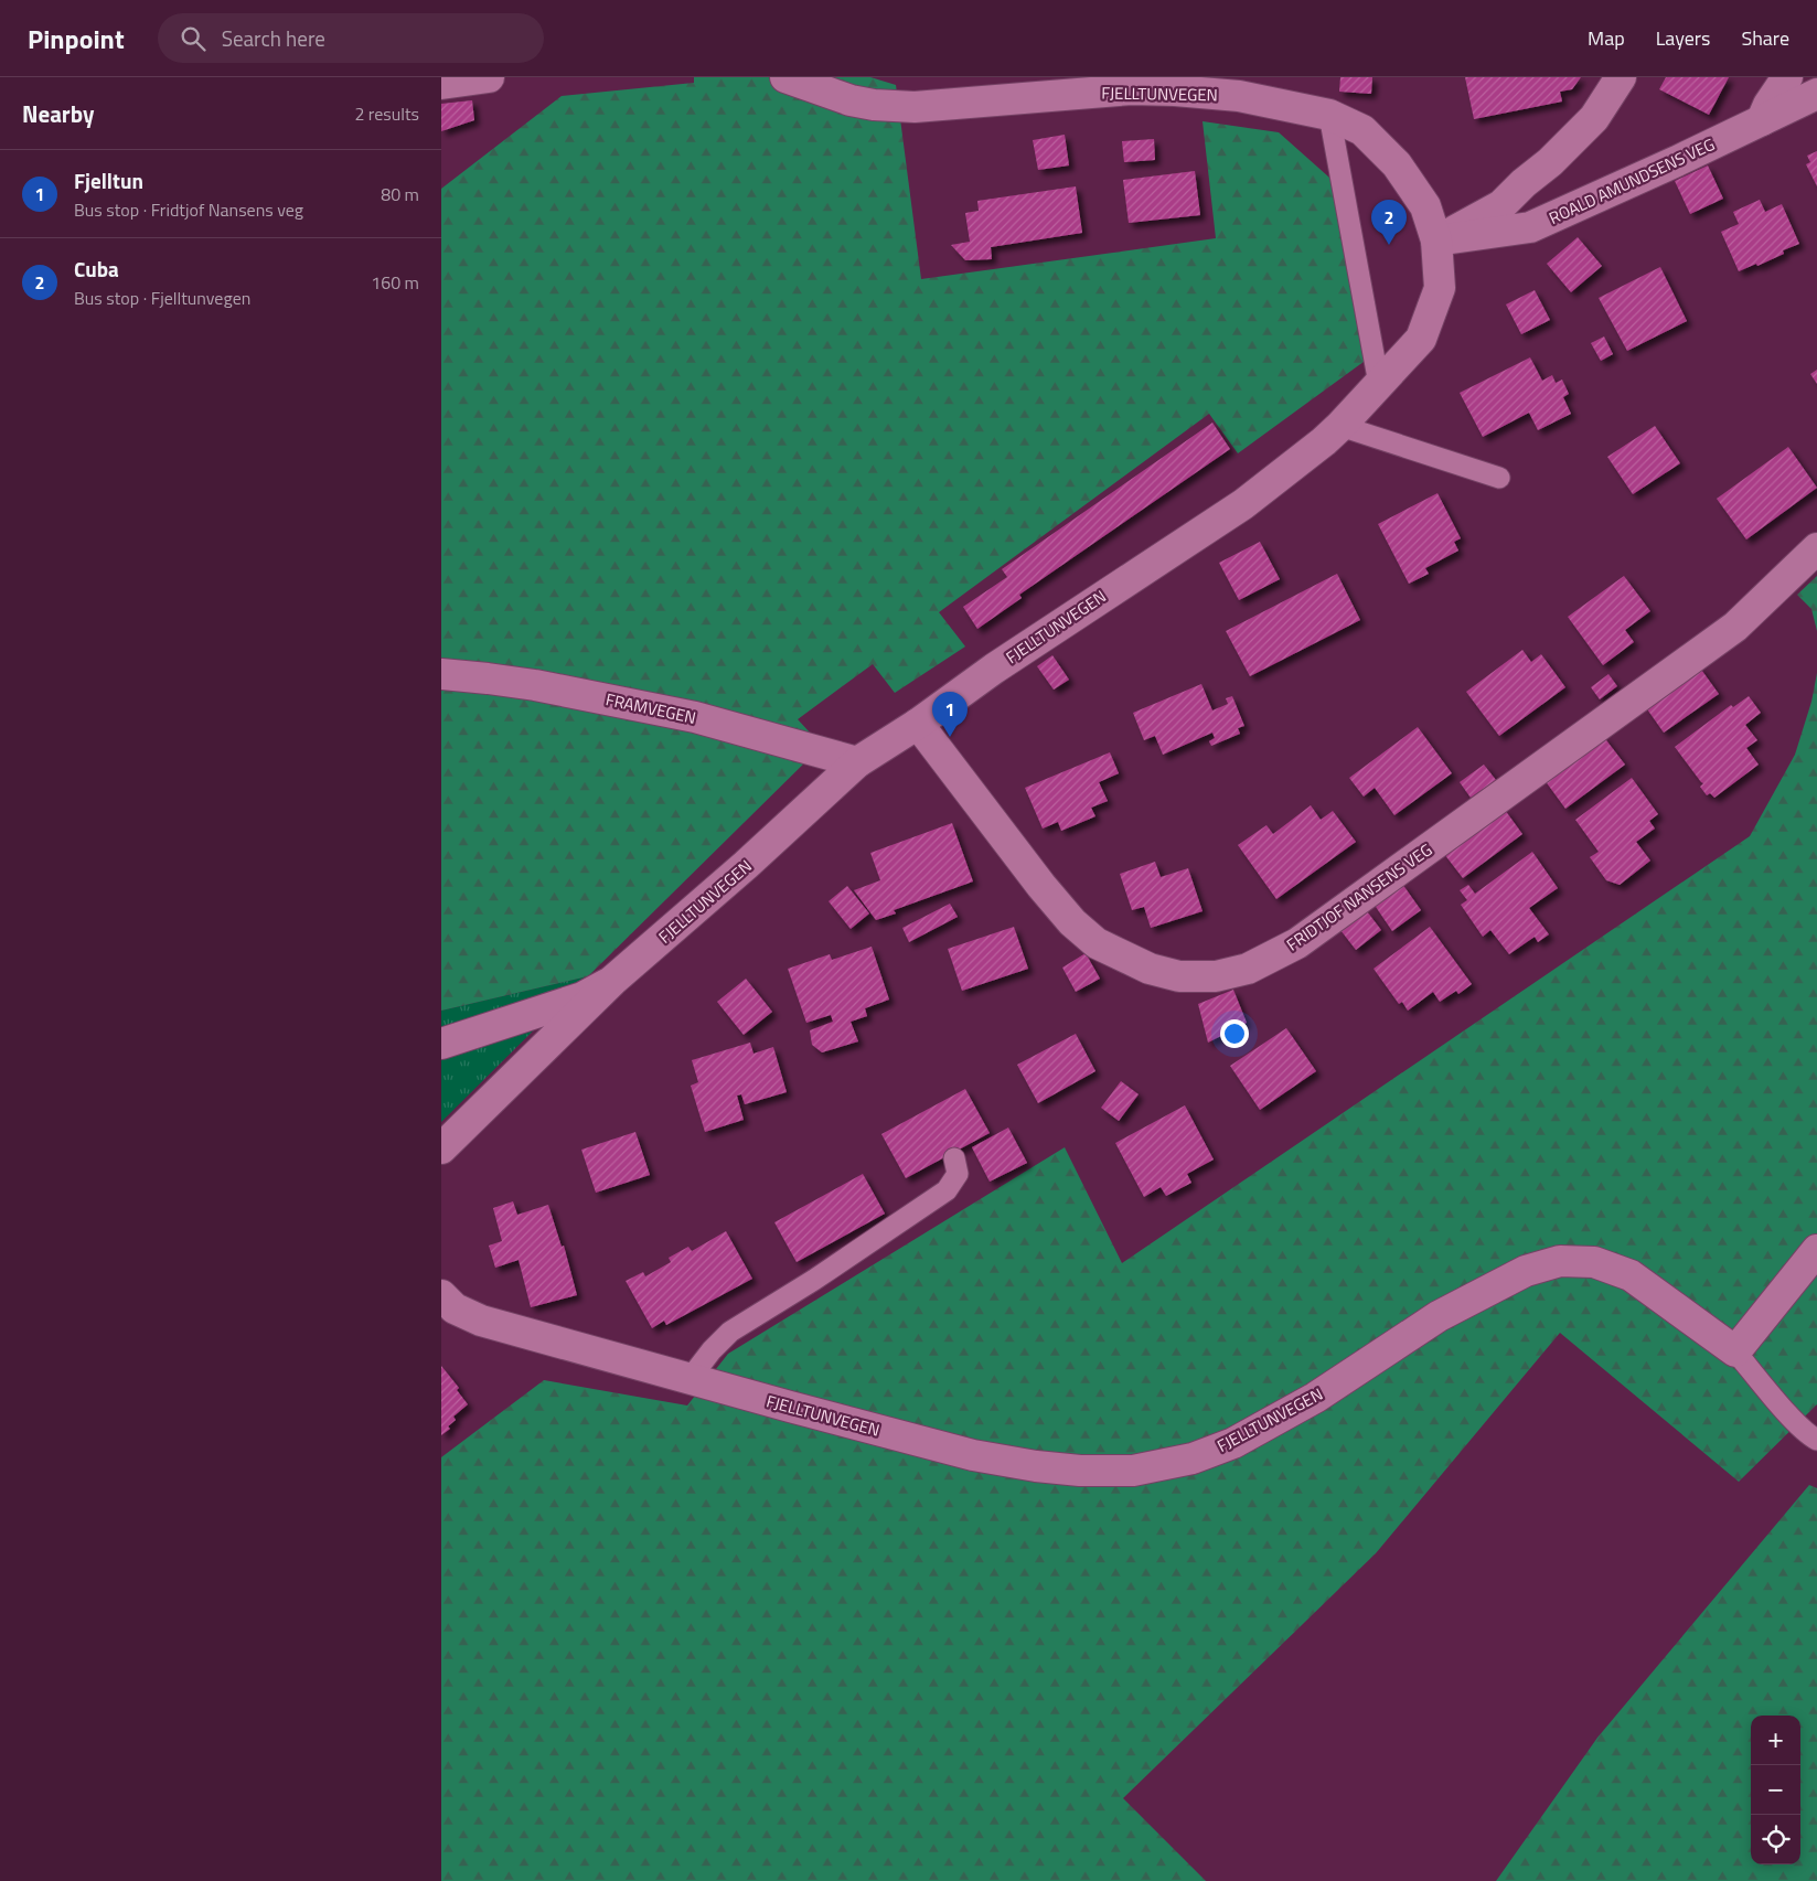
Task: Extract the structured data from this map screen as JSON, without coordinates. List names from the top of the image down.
{
  "streets": {
    "street": [
      "FJELLTUNVEGEN",
      "ROALD AMUNDSENS VEG",
      "FRAMVEGEN",
      "FRIDTJOF NANSENS VEG"
    ]
  },
  "crossings": [
    ["FJELLTUNVEGEN", "ROALD AMUNDSENS VEG"],
    ["FJELLTUNVEGEN", "FRAMVEGEN"],
    ["FJELLTUNVEGEN", "FRIDTJOF NANSENS VEG"]
  ],
  "page": {
    "header": "Pinpoint",
    "search": "Search here",
    "nav": ["Map", "Layers", "Share"],
    "heading": ["Nearby", "2 results"],
    "list": [
      {
        "mark": "1",
        "name": "Fjelltun",
        "note": "Bus stop · Fridtjof Nansens veg",
        "value": "80 m"
      },
      {
        "mark": "2",
        "name": "Cuba",
        "note": "Bus stop · Fjelltunvegen",
        "value": "160 m"
      }
    ],
    "pins": ["2", "1"],
    "map_buttons": ["+", "−"]
  }
}
